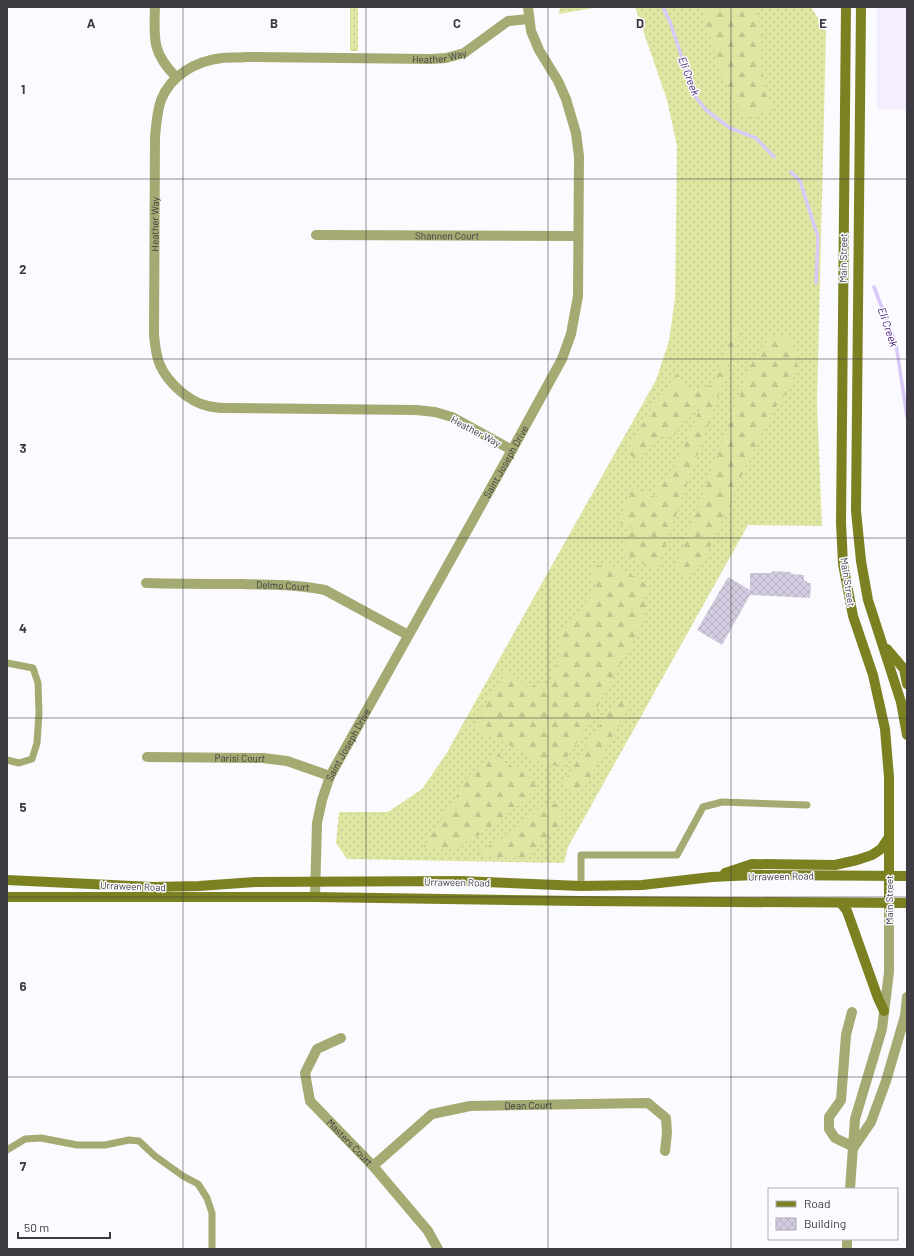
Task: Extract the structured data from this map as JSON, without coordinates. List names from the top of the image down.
{
  "streets": {
    "main road": ["Main Street", "Urraween Road"],
    "street": [
      "Heather Way",
      "Shannen Court",
      "Saint Joseph Drive",
      "Delmo Court",
      "Parisi Court",
      "Dean Court",
      "Masters Court"
    ]
  },
  "crossings": [
    ["Heather Way", "Saint Joseph Drive"],
    ["Shannen Court", "Saint Joseph Drive"],
    ["Main Street", "Urraween Road"],
    ["Saint Joseph Drive", "Delmo Court"],
    ["Saint Joseph Drive", "Parisi Court"],
    ["Saint Joseph Drive", "Urraween Road"],
    ["Dean Court", "Masters Court"]
  ],
  "water": ["Eli Creek"],
  "legend": ["Road", "Building"],
  "scale_bar": "50 m",
  "grid": {
    "columns": [
      "A",
      "B",
      "C",
      "D",
      "E"
    ],
    "rows": [
      "1",
      "2",
      "3",
      "4",
      "5",
      "6",
      "7"
    ]
  }
}
